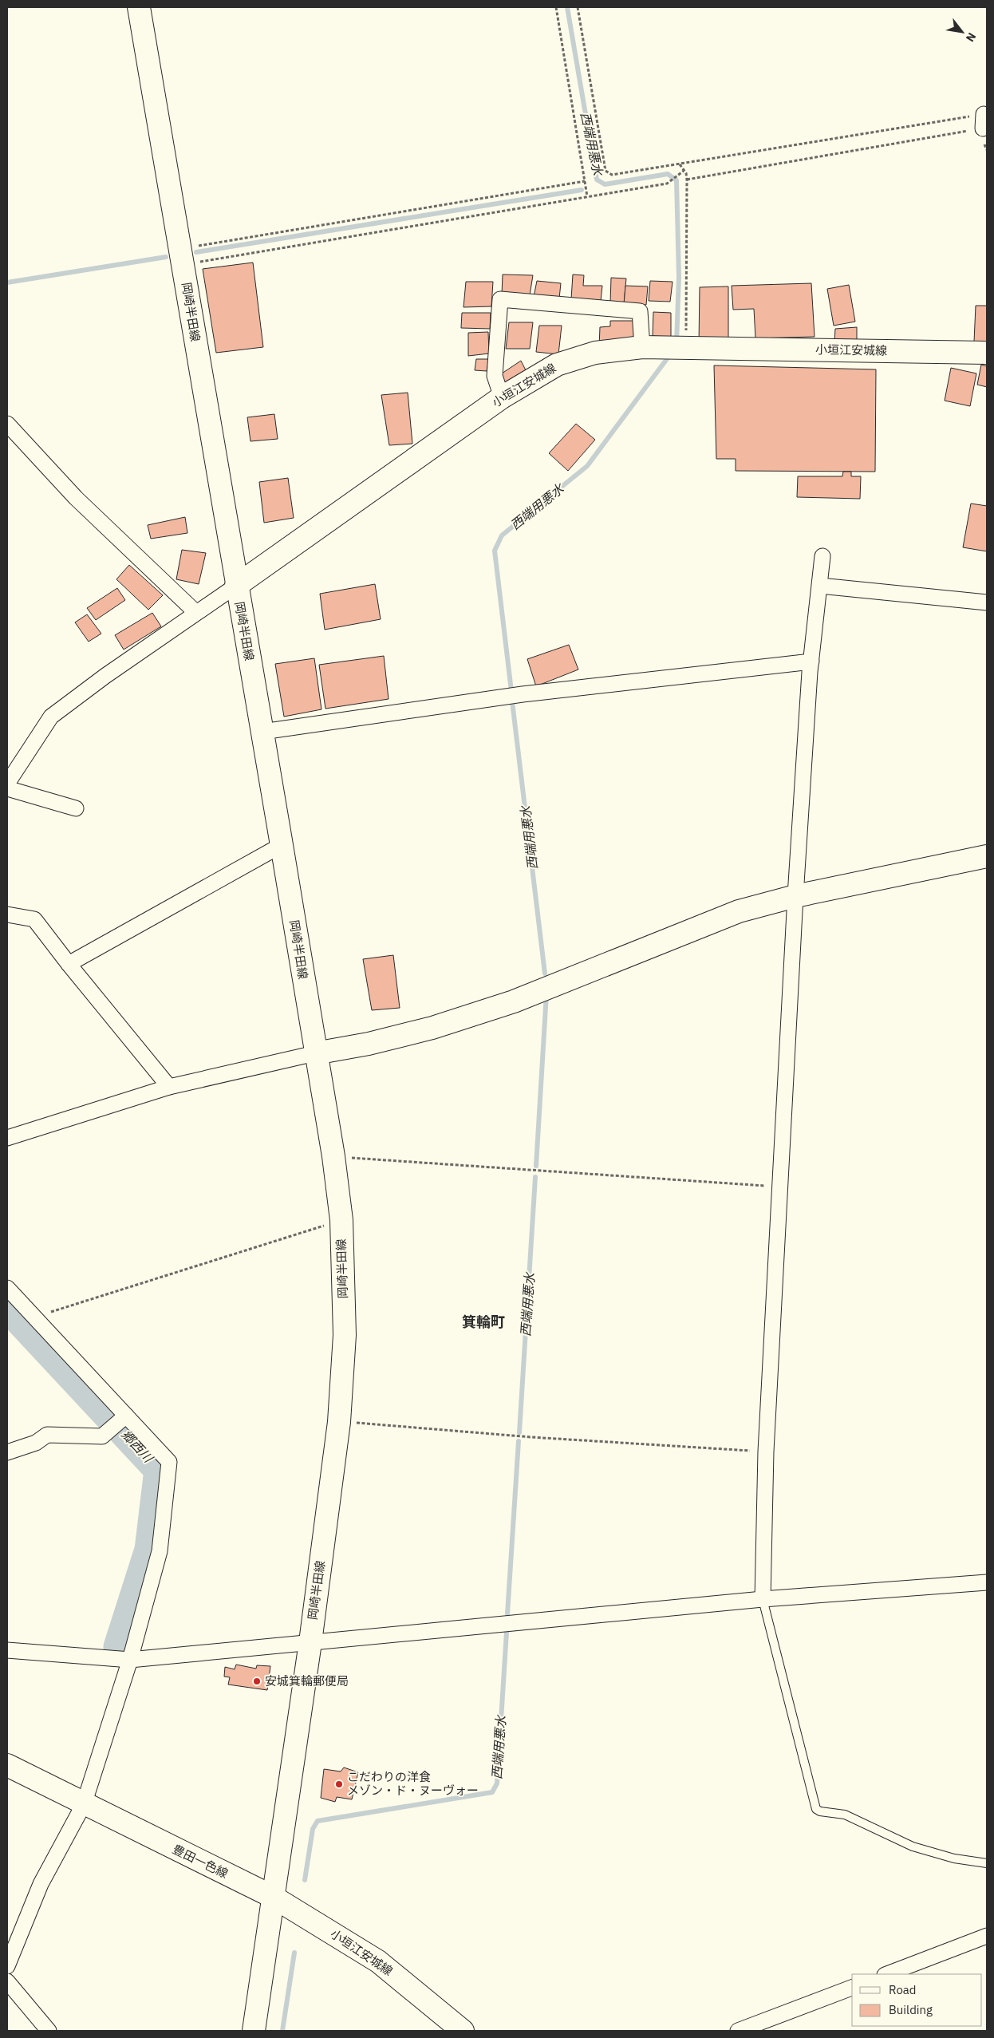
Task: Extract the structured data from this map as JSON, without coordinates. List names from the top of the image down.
{
  "streets": {
    "main road": ["岡崎半田線", "小垣江安城線", "豊田一色線"]
  },
  "crossings": [
    ["岡崎半田線", "小垣江安城線"],
    ["岡崎半田線", "豊田一色線"],
    ["小垣江安城線", "豊田一色線"]
  ],
  "districts": ["箕輪町"],
  "water": ["西端用悪水", "郷西川"],
  "places": ["安城箕輪郵便局", "こだわりの洋食 メゾン・ド・ヌーヴォー"],
  "legend": ["Road", "Building"],
  "north": "bottom right"
}
